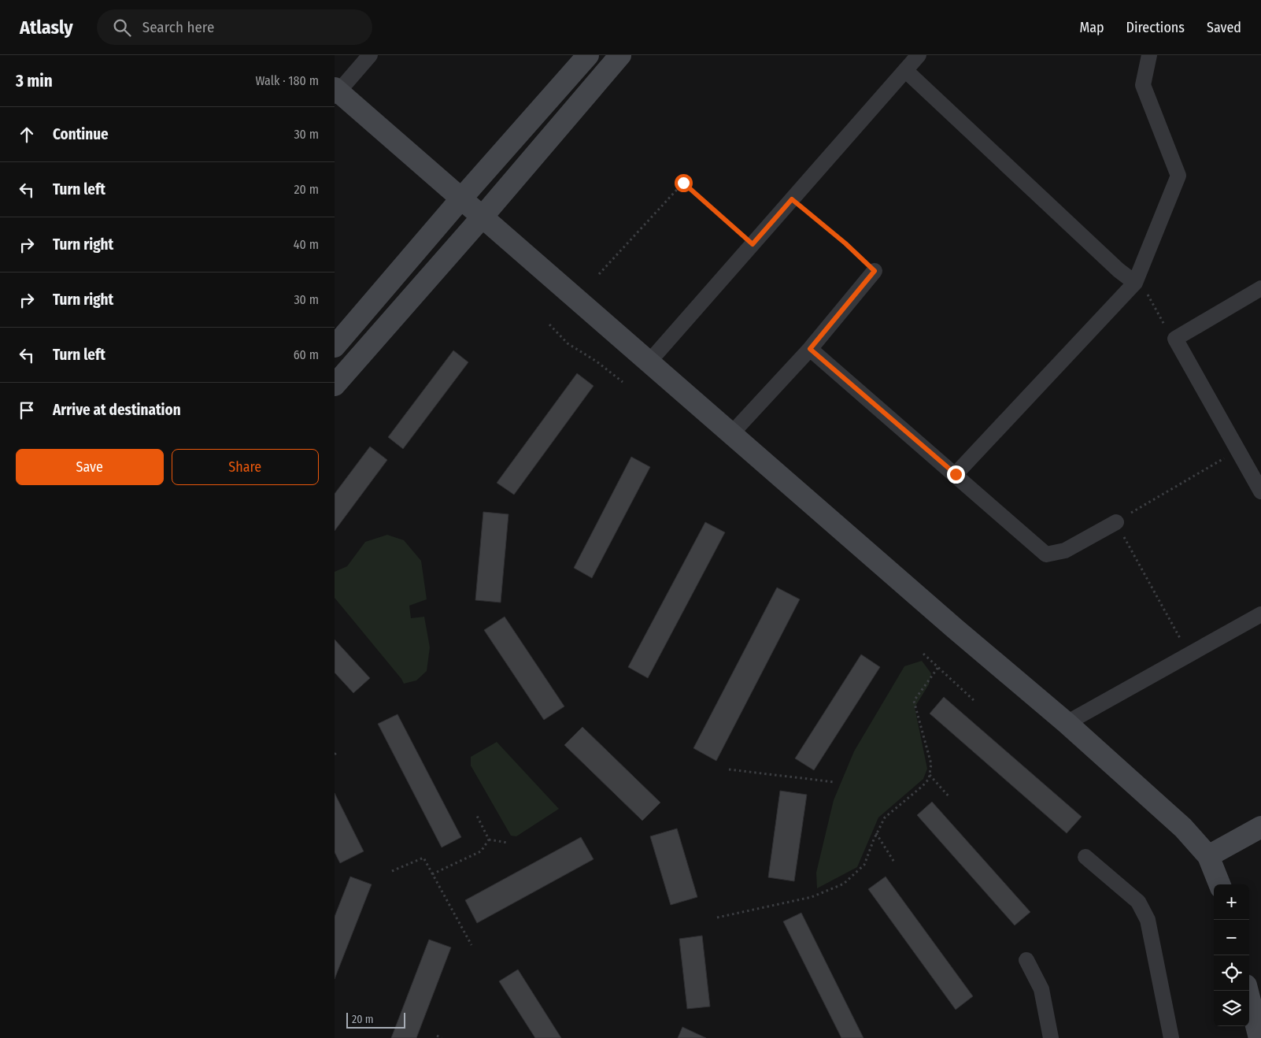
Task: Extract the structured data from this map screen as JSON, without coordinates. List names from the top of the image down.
{
  "scale_bar": "20 m",
  "page": {
    "header": "Atlasly",
    "search": "Search here",
    "nav": ["Map", "Directions", "Saved"],
    "heading": ["3 min", "Walk · 180 m"],
    "list": [
      ["Continue", "30 m"],
      ["Turn left", "20 m"],
      ["Turn right", "40 m"],
      ["Turn right", "30 m"],
      ["Turn left", "60 m"],
      "Arrive at destination"
    ],
    "buttons": ["Save", "Share"],
    "map_buttons": ["+", "−"],
    "scale": "20 m"
  }
}
